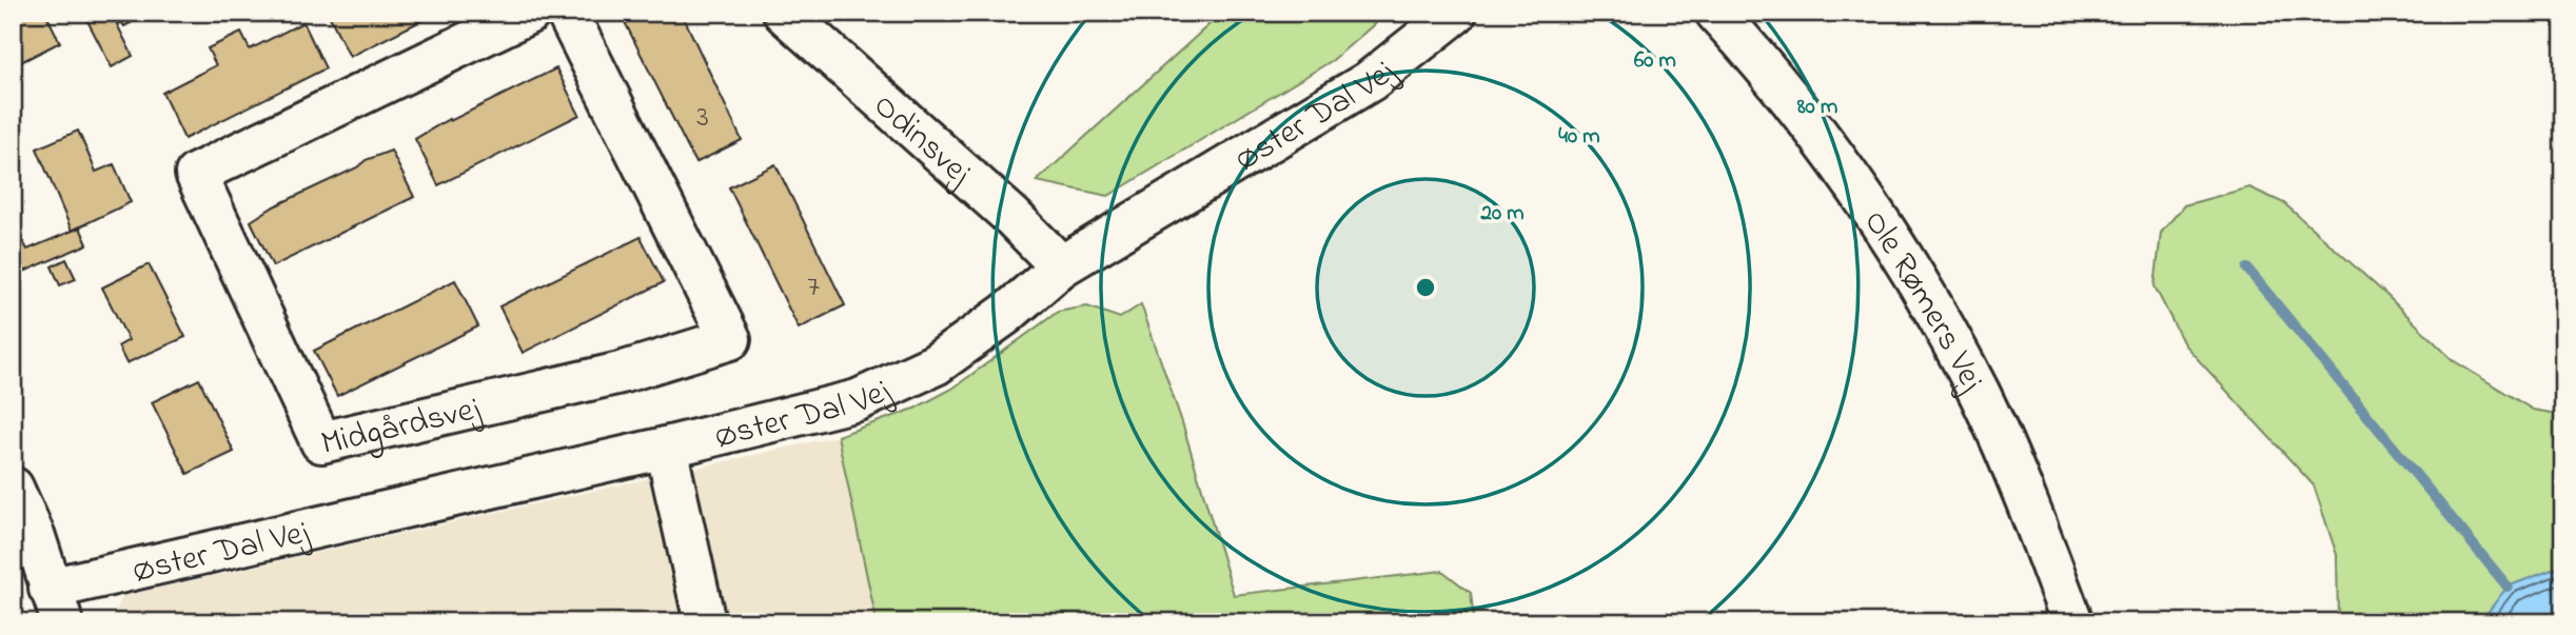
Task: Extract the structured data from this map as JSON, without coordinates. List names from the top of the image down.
{
  "streets": {
    "street": [
      "Øster Dal Vej",
      "Odinsvej",
      "Ole Rømers Vej",
      "Midgårdsvej"
    ]
  },
  "crossings": [
    ["Øster Dal Vej", "Odinsvej"]
  ],
  "house_numbers": ["3", "7"],
  "rings": [
    "60 m",
    "80 m",
    "40 m",
    "20 m"
  ]
}
